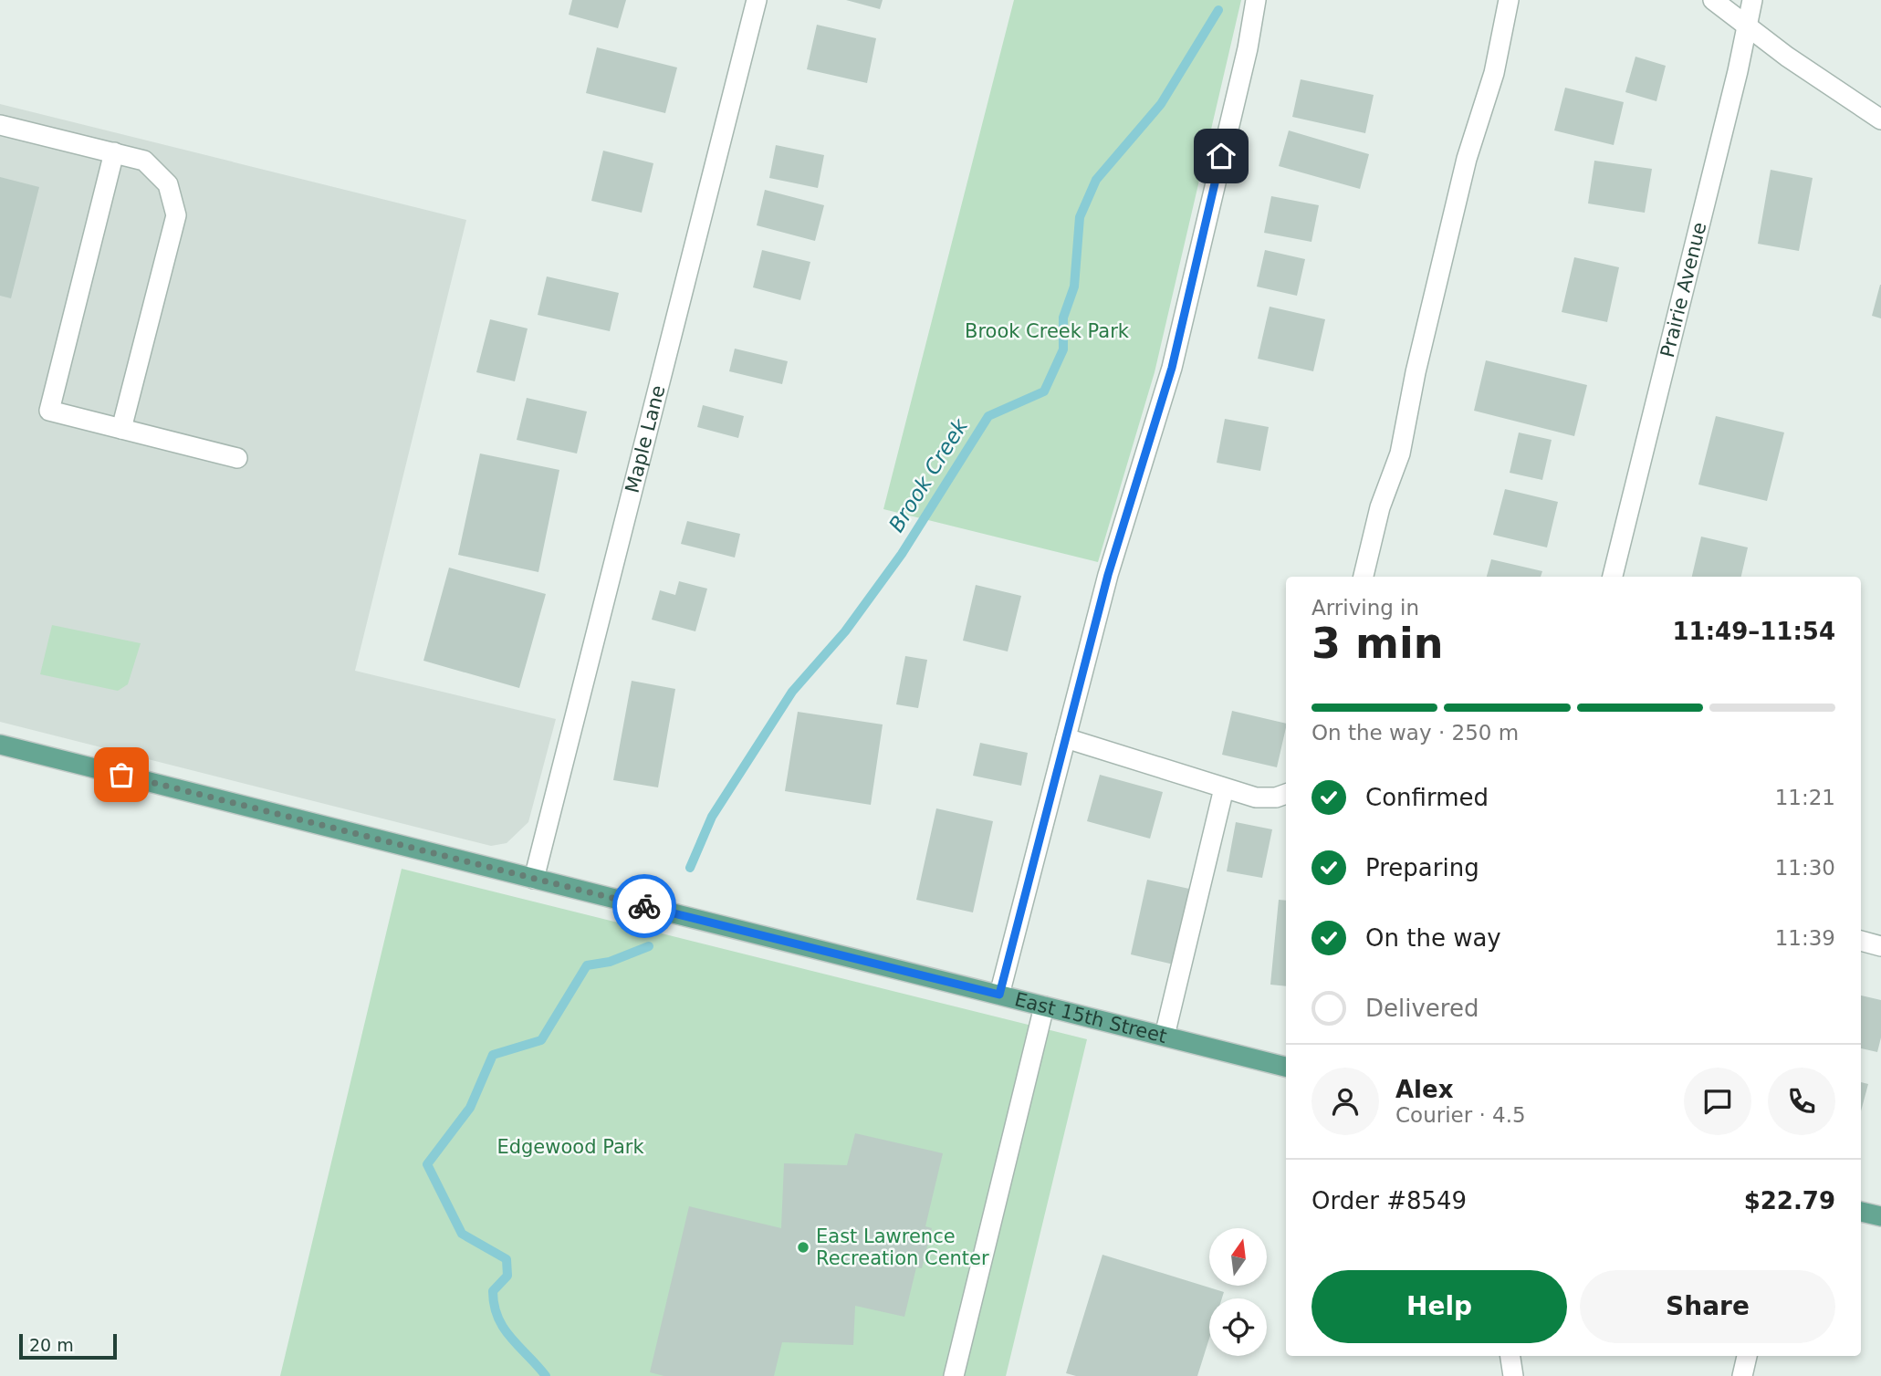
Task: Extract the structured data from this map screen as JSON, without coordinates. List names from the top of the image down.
{
  "streets": {
    "main road": ["East 15th Street"],
    "street": ["Prairie Avenue", "Maple Lane"]
  },
  "crossings": [
    ["Maple Lane", "East 15th Street"]
  ],
  "water": ["Brook Creek"],
  "parks": ["Brook Creek Park", "Edgewood Park"],
  "places": ["East Lawrence Recreation Center"],
  "scale_bar": "20 m",
  "north": "top",
  "page": {
    "heading": ["3 min", "Arriving in", "11:49–11:54"],
    "panel": [
      "Alex",
      "Courier · 4.5",
      "Order #8549",
      "$22.79"
    ],
    "bar": "On the way · 250 m",
    "list": [
      ["Confirmed", "11:21"],
      ["Preparing", "11:30"],
      ["On the way", "11:39"],
      "Delivered"
    ],
    "buttons": ["Help", "Share"],
    "scale": "20 m"
  }
}
